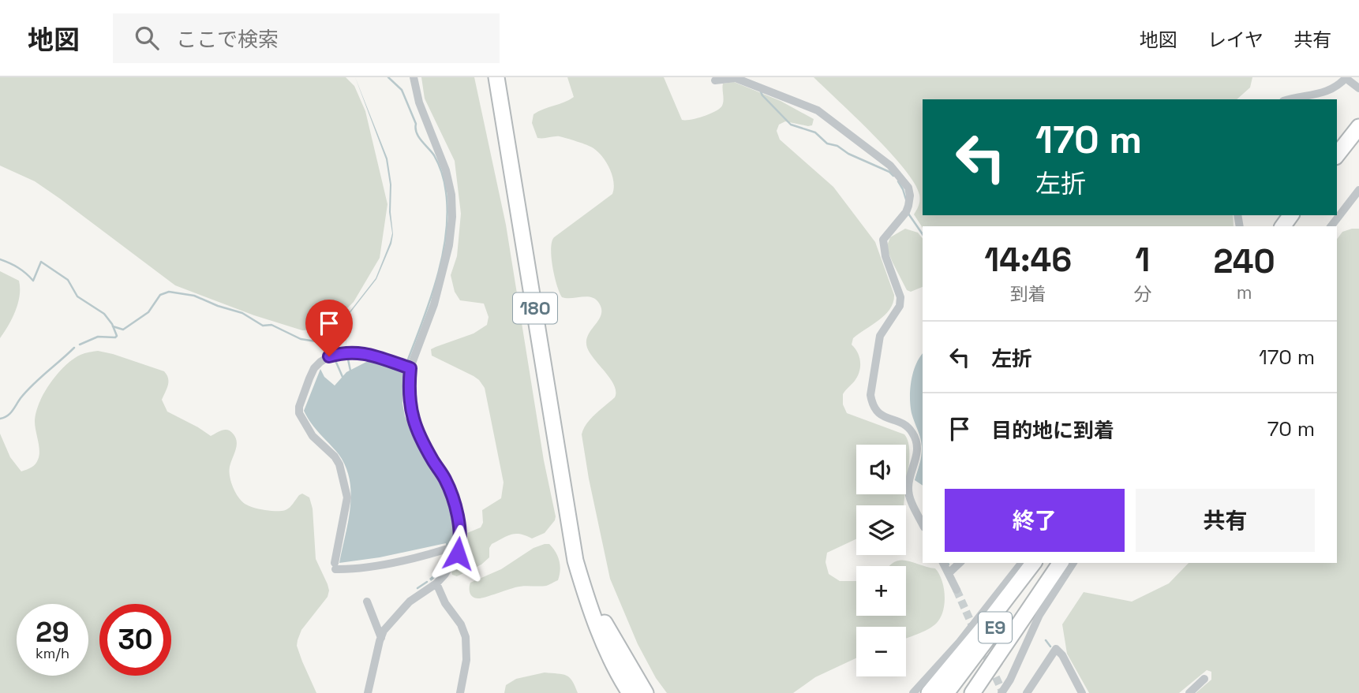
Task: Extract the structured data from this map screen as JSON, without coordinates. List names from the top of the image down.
{
  "streets": {
    "highway": ["180", "E9"]
  },
  "page": {
    "header": "地図",
    "search": "ここで検索",
    "nav": ["地図", "レイヤ", "共有"],
    "turn": ["170 m", "左折"],
    "eta": [
      "14:46",
      "到着",
      "1",
      "分",
      "240",
      "m"
    ],
    "list": [
      {
        "name": "左折",
        "value": "170 m"
      },
      {
        "name": "目的地に到着",
        "value": "70 m"
      }
    ],
    "map_buttons": ["+", "−"],
    "buttons": ["終了", "共有"],
    "speed": "29 km/h",
    "limit": "30"
  }
}
